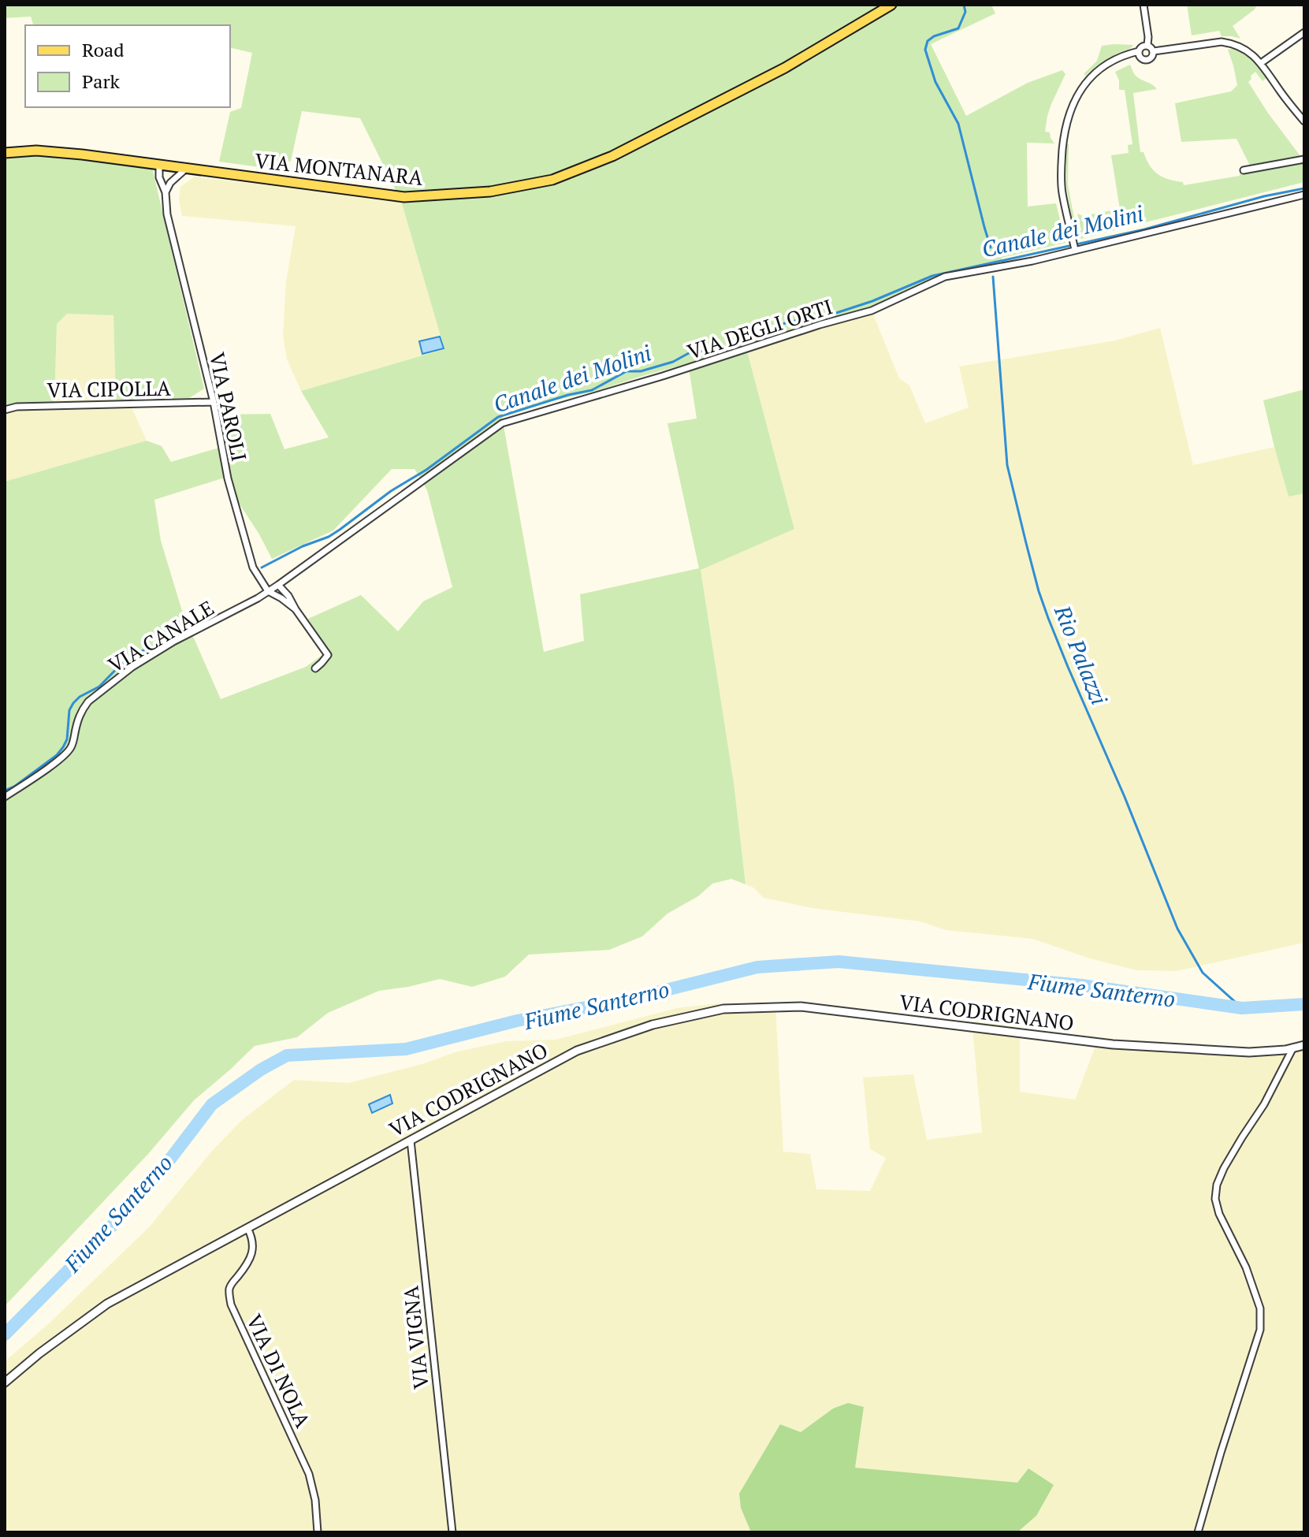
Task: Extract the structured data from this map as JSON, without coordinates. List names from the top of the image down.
{
  "streets": {
    "main road": ["VIA MONTANARA"],
    "street": [
      "VIA DEGLI ORTI",
      "VIA CIPOLLA",
      "VIA PAROLI",
      "VIA CANALE",
      "VIA CODRIGNANO",
      "VIA VIGNA",
      "VIA DI NOLA"
    ]
  },
  "crossings": [
    ["VIA MONTANARA", "VIA PAROLI"],
    ["VIA DEGLI ORTI", "VIA PAROLI"],
    ["VIA DEGLI ORTI", "VIA CANALE"],
    ["VIA CIPOLLA", "VIA PAROLI"],
    ["VIA PAROLI", "VIA CANALE"],
    ["VIA CODRIGNANO", "VIA VIGNA"],
    ["VIA CODRIGNANO", "VIA DI NOLA"]
  ],
  "water": ["Canale dei Molini", "Rio Palazzi", "Fiume Santerno"],
  "legend": ["Road", "Park"]
}
